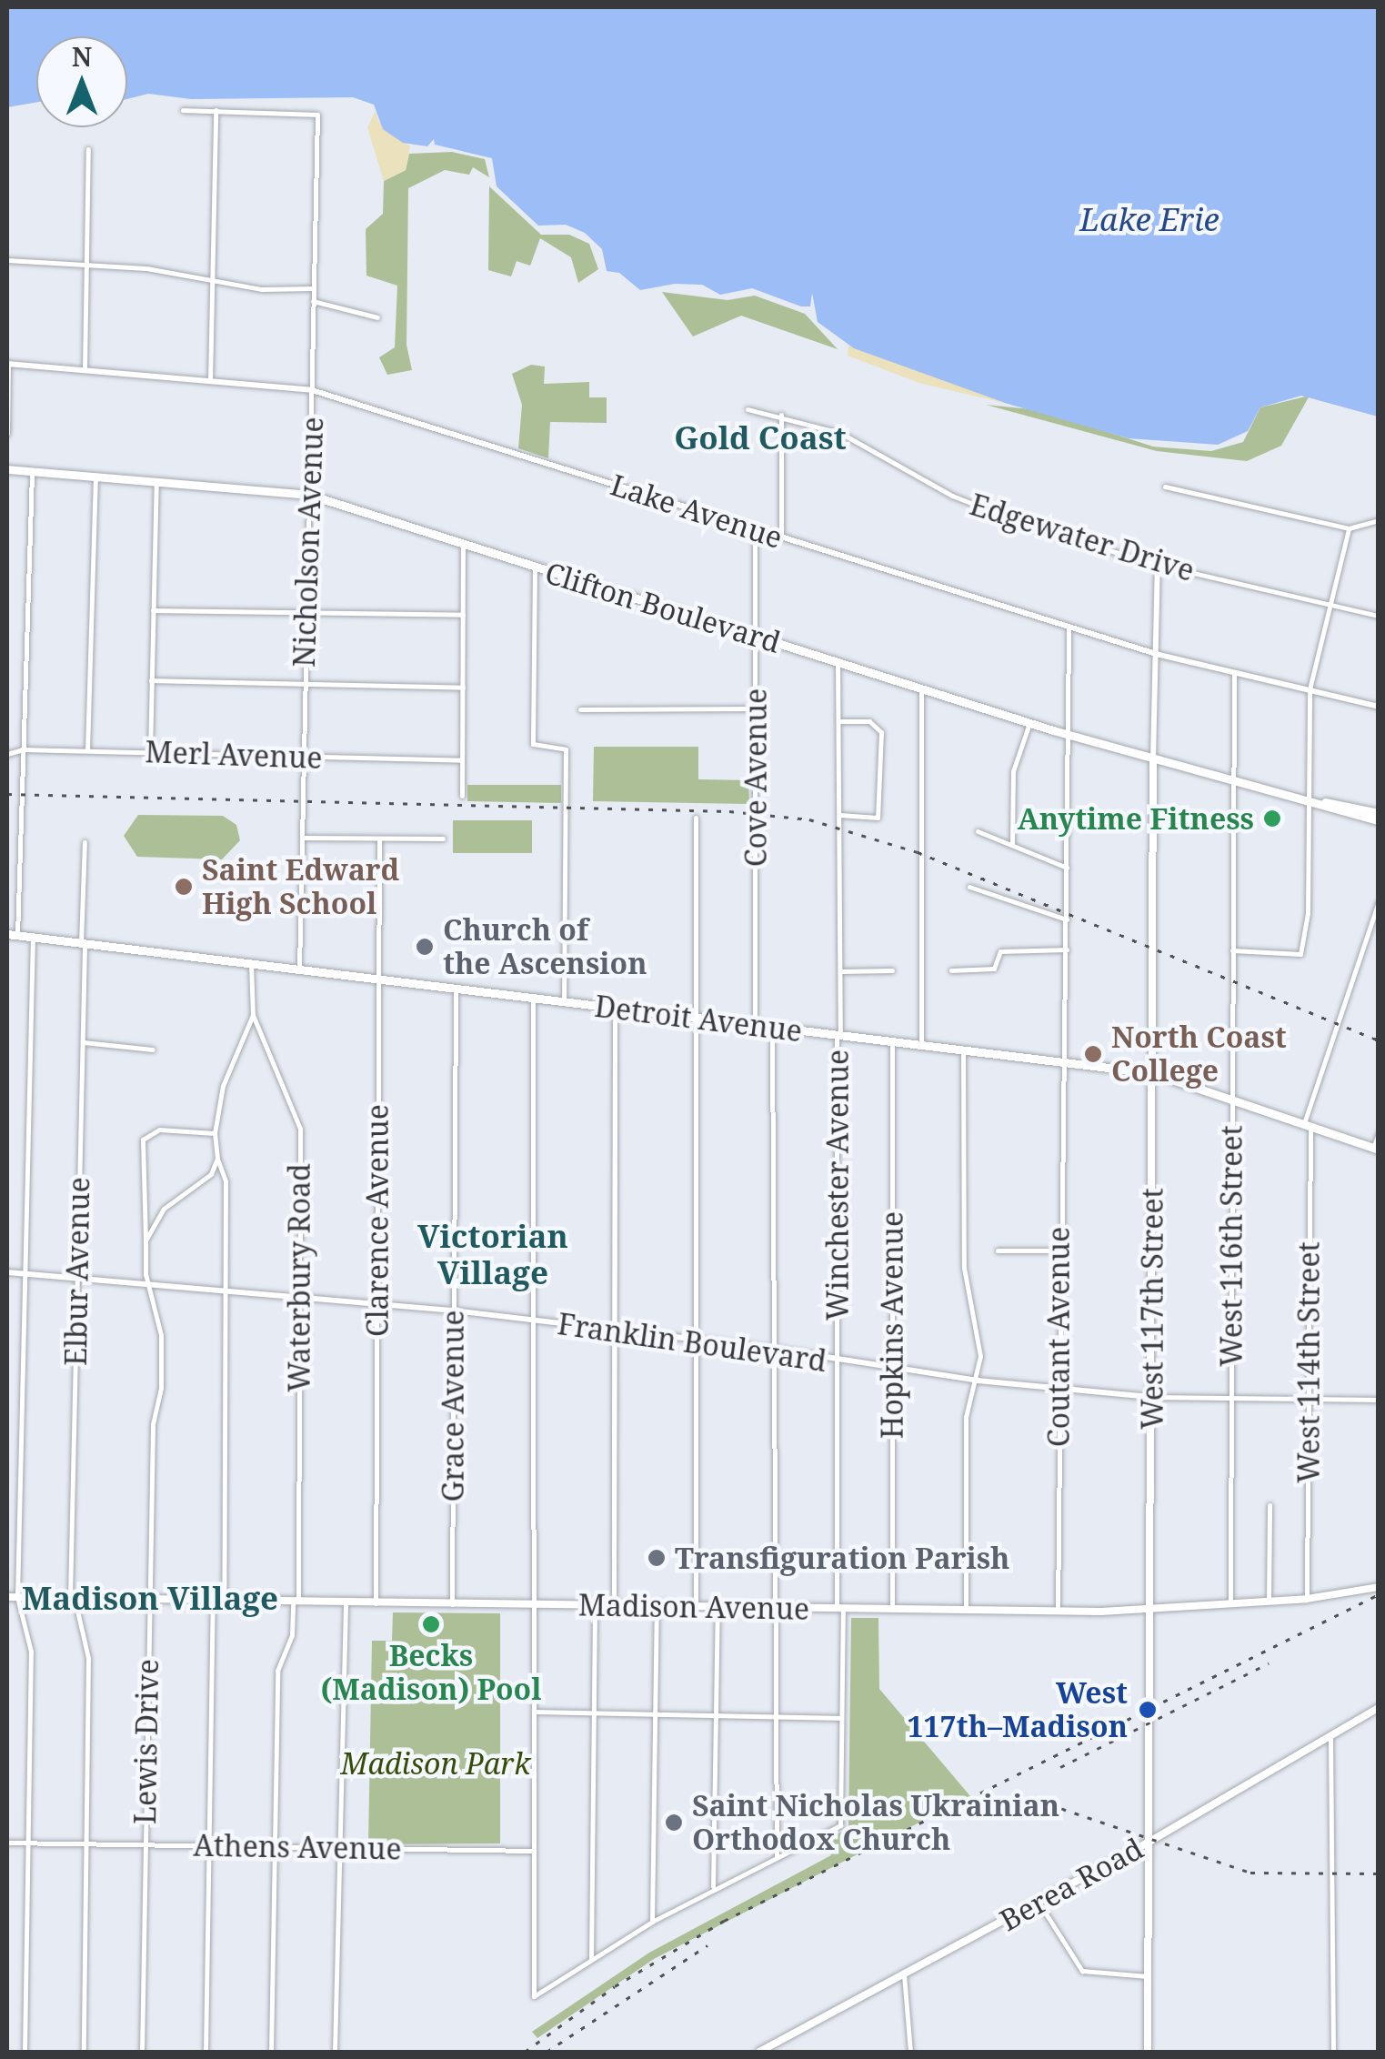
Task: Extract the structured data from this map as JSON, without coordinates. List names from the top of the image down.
{
  "streets": {
    "main road": [
      "Clifton Boulevard",
      "Detroit Avenue",
      "West 117th Street",
      "Madison Avenue",
      "Berea Road"
    ],
    "street": [
      "Lake Avenue",
      "Edgewater Drive",
      "Nicholson Avenue",
      "Merl Avenue",
      "Cove Avenue",
      "Winchester Avenue",
      "Clarence Avenue",
      "West 116th Street",
      "Elbur Avenue",
      "Waterbury Road",
      "Hopkins Avenue",
      "Coutant Avenue",
      "Franklin Boulevard",
      "West 114th Street",
      "Grace Avenue",
      "Lewis Drive",
      "Athens Avenue"
    ]
  },
  "crossings": [
    ["Lake Avenue", "Nicholson Avenue"],
    ["Lake Avenue", "Cove Avenue"],
    ["Lake Avenue", "West 116th Street"],
    ["Lake Avenue", "West 117th Street"],
    ["Lake Avenue", "Coutant Avenue"],
    ["Edgewater Drive", "West 117th Street"],
    ["Nicholson Avenue", "Clifton Boulevard"],
    ["Nicholson Avenue", "Merl Avenue"],
    ["Nicholson Avenue", "Detroit Avenue"],
    ["Clifton Boulevard", "Cove Avenue"],
    ["Clifton Boulevard", "Winchester Avenue"],
    ["Clifton Boulevard", "West 116th Street"],
    ["Clifton Boulevard", "West 117th Street"],
    ["Clifton Boulevard", "Coutant Avenue"],
    ["Cove Avenue", "Detroit Avenue"],
    ["Detroit Avenue", "Winchester Avenue"],
    ["Detroit Avenue", "Clarence Avenue"],
    ["Detroit Avenue", "West 116th Street"],
    ["Detroit Avenue", "Elbur Avenue"],
    ["Detroit Avenue", "Waterbury Road"],
    ["Detroit Avenue", "West 117th Street"],
    ["Detroit Avenue", "Hopkins Avenue"],
    ["Detroit Avenue", "Coutant Avenue"],
    ["Detroit Avenue", "West 114th Street"],
    ["Detroit Avenue", "Grace Avenue"],
    ["Winchester Avenue", "Franklin Boulevard"],
    ["Winchester Avenue", "Madison Avenue"],
    ["Clarence Avenue", "Franklin Boulevard"],
    ["Clarence Avenue", "Madison Avenue"],
    ["West 116th Street", "Franklin Boulevard"],
    ["West 116th Street", "Madison Avenue"],
    ["Elbur Avenue", "Franklin Boulevard"],
    ["Elbur Avenue", "Madison Avenue"],
    ["Elbur Avenue", "Athens Avenue"],
    ["Waterbury Road", "Franklin Boulevard"],
    ["Waterbury Road", "Madison Avenue"],
    ["Waterbury Road", "Athens Avenue"],
    ["West 117th Street", "Franklin Boulevard"],
    ["West 117th Street", "Madison Avenue"],
    ["West 117th Street", "Berea Road"],
    ["Hopkins Avenue", "Franklin Boulevard"],
    ["Hopkins Avenue", "Madison Avenue"],
    ["Coutant Avenue", "Franklin Boulevard"],
    ["Coutant Avenue", "Madison Avenue"],
    ["Franklin Boulevard", "West 114th Street"],
    ["Franklin Boulevard", "Grace Avenue"],
    ["Franklin Boulevard", "Lewis Drive"],
    ["West 114th Street", "Madison Avenue"],
    ["Grace Avenue", "Madison Avenue"],
    ["Madison Avenue", "Lewis Drive"],
    ["Lewis Drive", "Athens Avenue"]
  ],
  "districts": ["Gold Coast", "Victorian Village", "Madison Village"],
  "water": ["Lake Erie"],
  "parks": ["Madison Park"],
  "places": [
    "Anytime Fitness",
    "Saint Edward High School",
    "Church of the Ascension",
    "North Coast College",
    "Transfiguration Parish",
    "Becks (Madison) Pool",
    "West 117th–Madison",
    "Saint Nicholas Ukrainian Orthodox Church"
  ],
  "north": "top"
}
